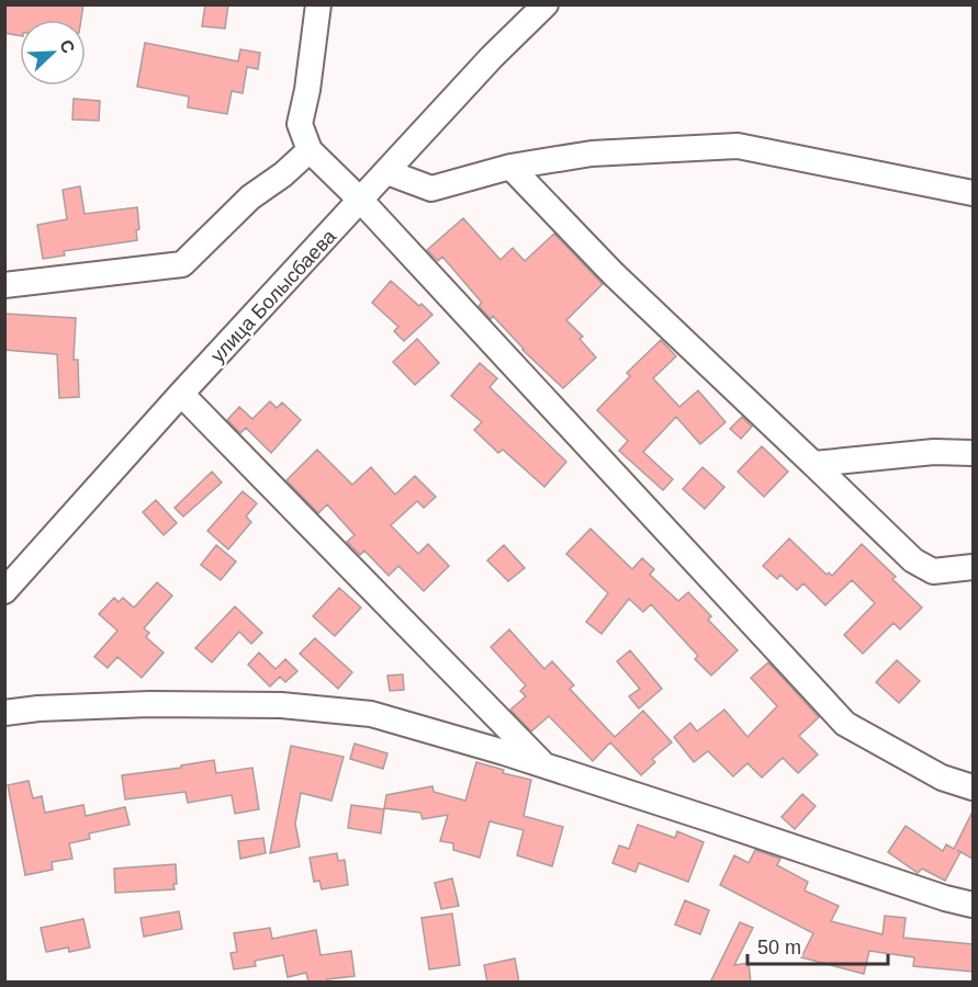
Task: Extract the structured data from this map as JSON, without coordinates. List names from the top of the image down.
{
  "streets": {
    "street": ["улица Болысбаева"]
  },
  "scale_bar": "50 m",
  "north": "top right"
}
